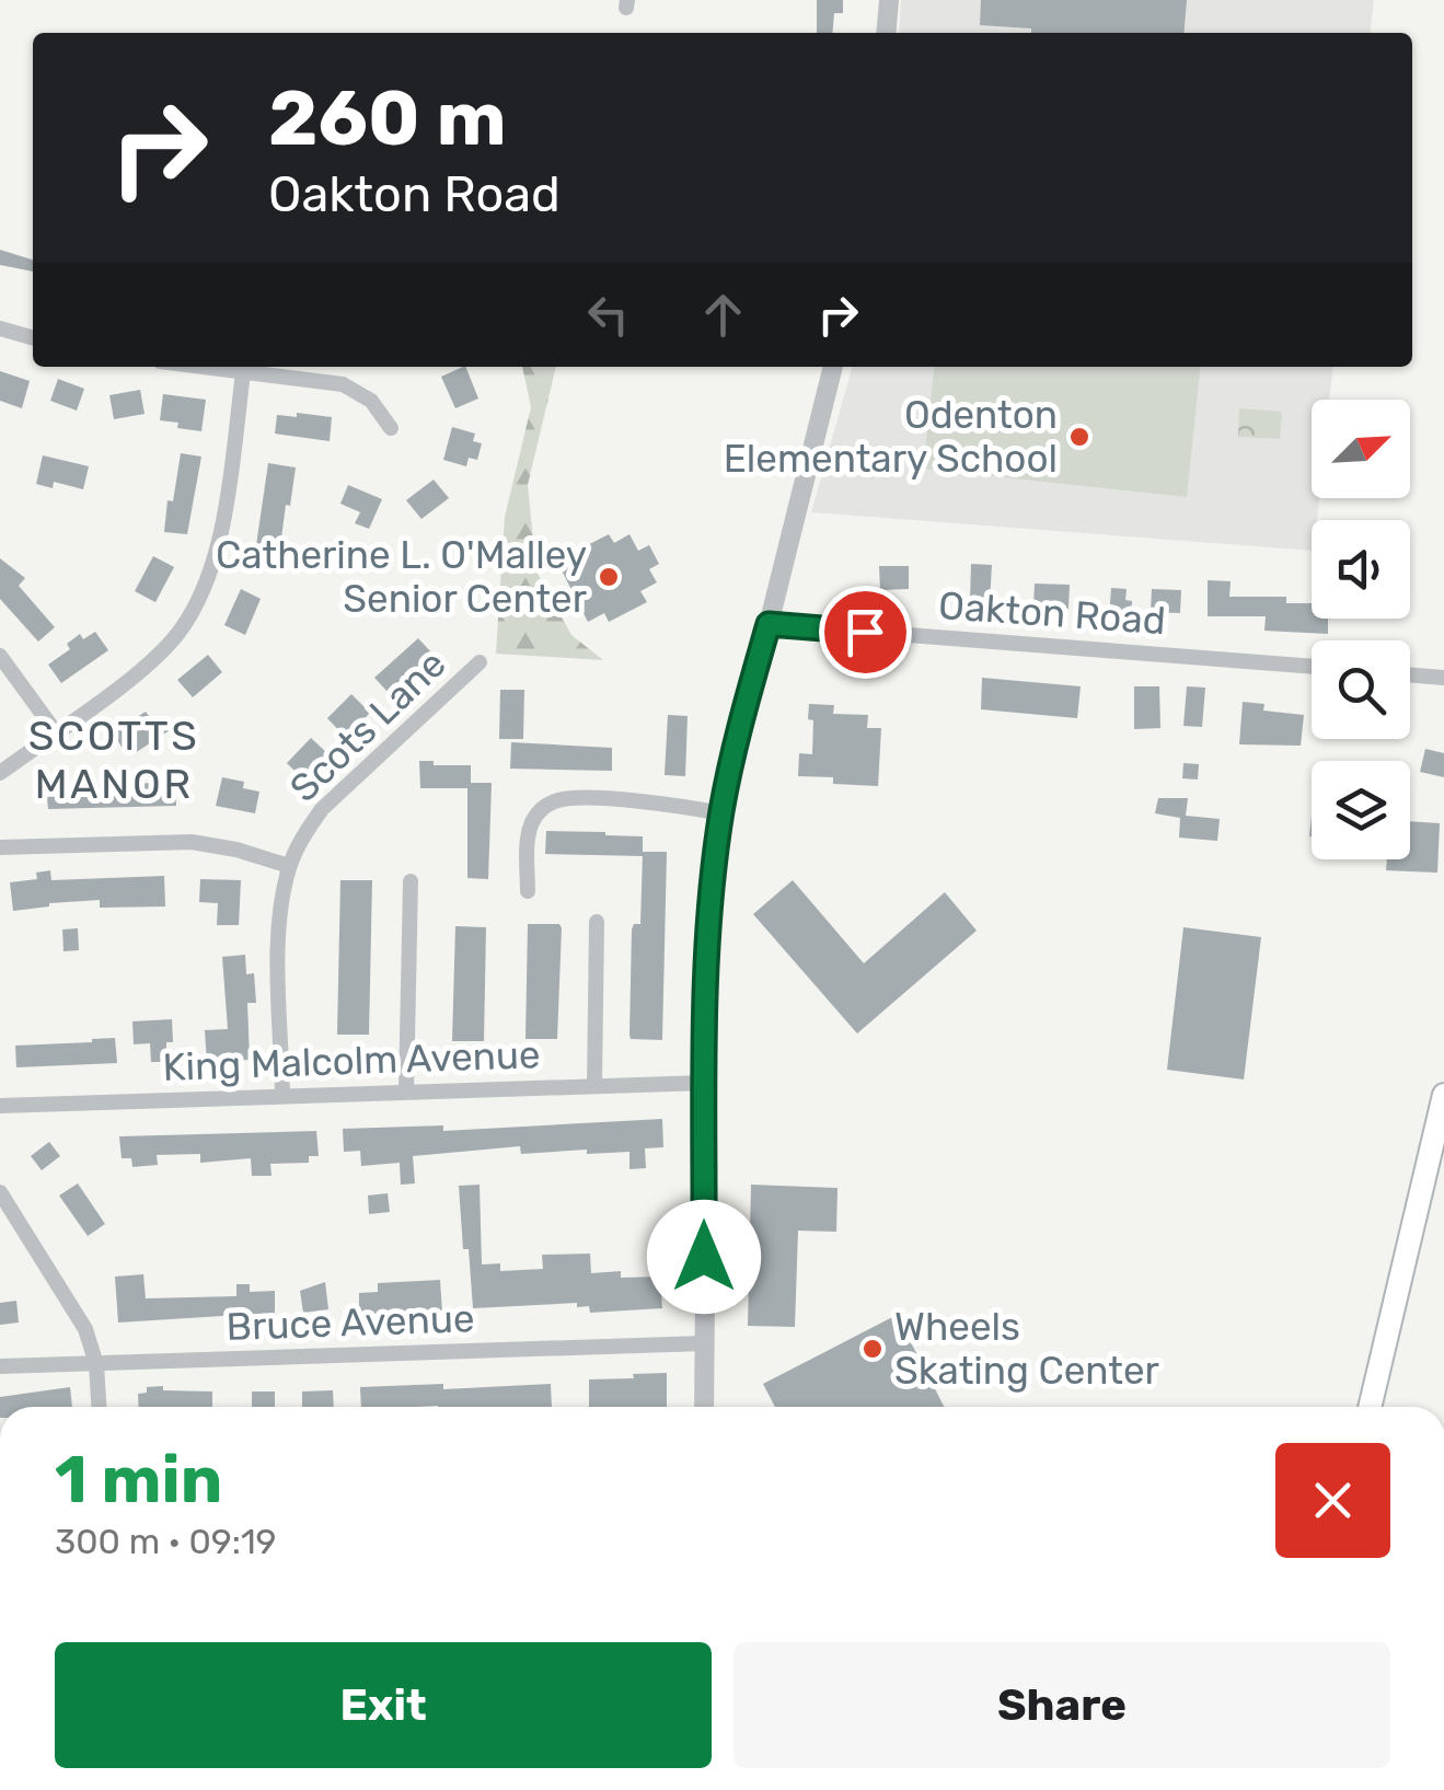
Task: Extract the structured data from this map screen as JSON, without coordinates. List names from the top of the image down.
{
  "streets": {
    "street": [
      "Oakton Road",
      "Scots Lane",
      "King Malcolm Avenue",
      "Bruce Avenue"
    ]
  },
  "crossings": [
    ["Scots Lane", "King Malcolm Avenue"]
  ],
  "districts": ["SCOTTS MANOR"],
  "places": ["Odenton Elementary School", "Catherine L. O'Malley Senior Center", "Wheels Skating Center"],
  "north": "top right",
  "page": {
    "turn": ["260 m", "Oakton Road"],
    "heading": ["1 min", "300 m · 09:19"],
    "buttons": ["Exit", "Share"]
  }
}
